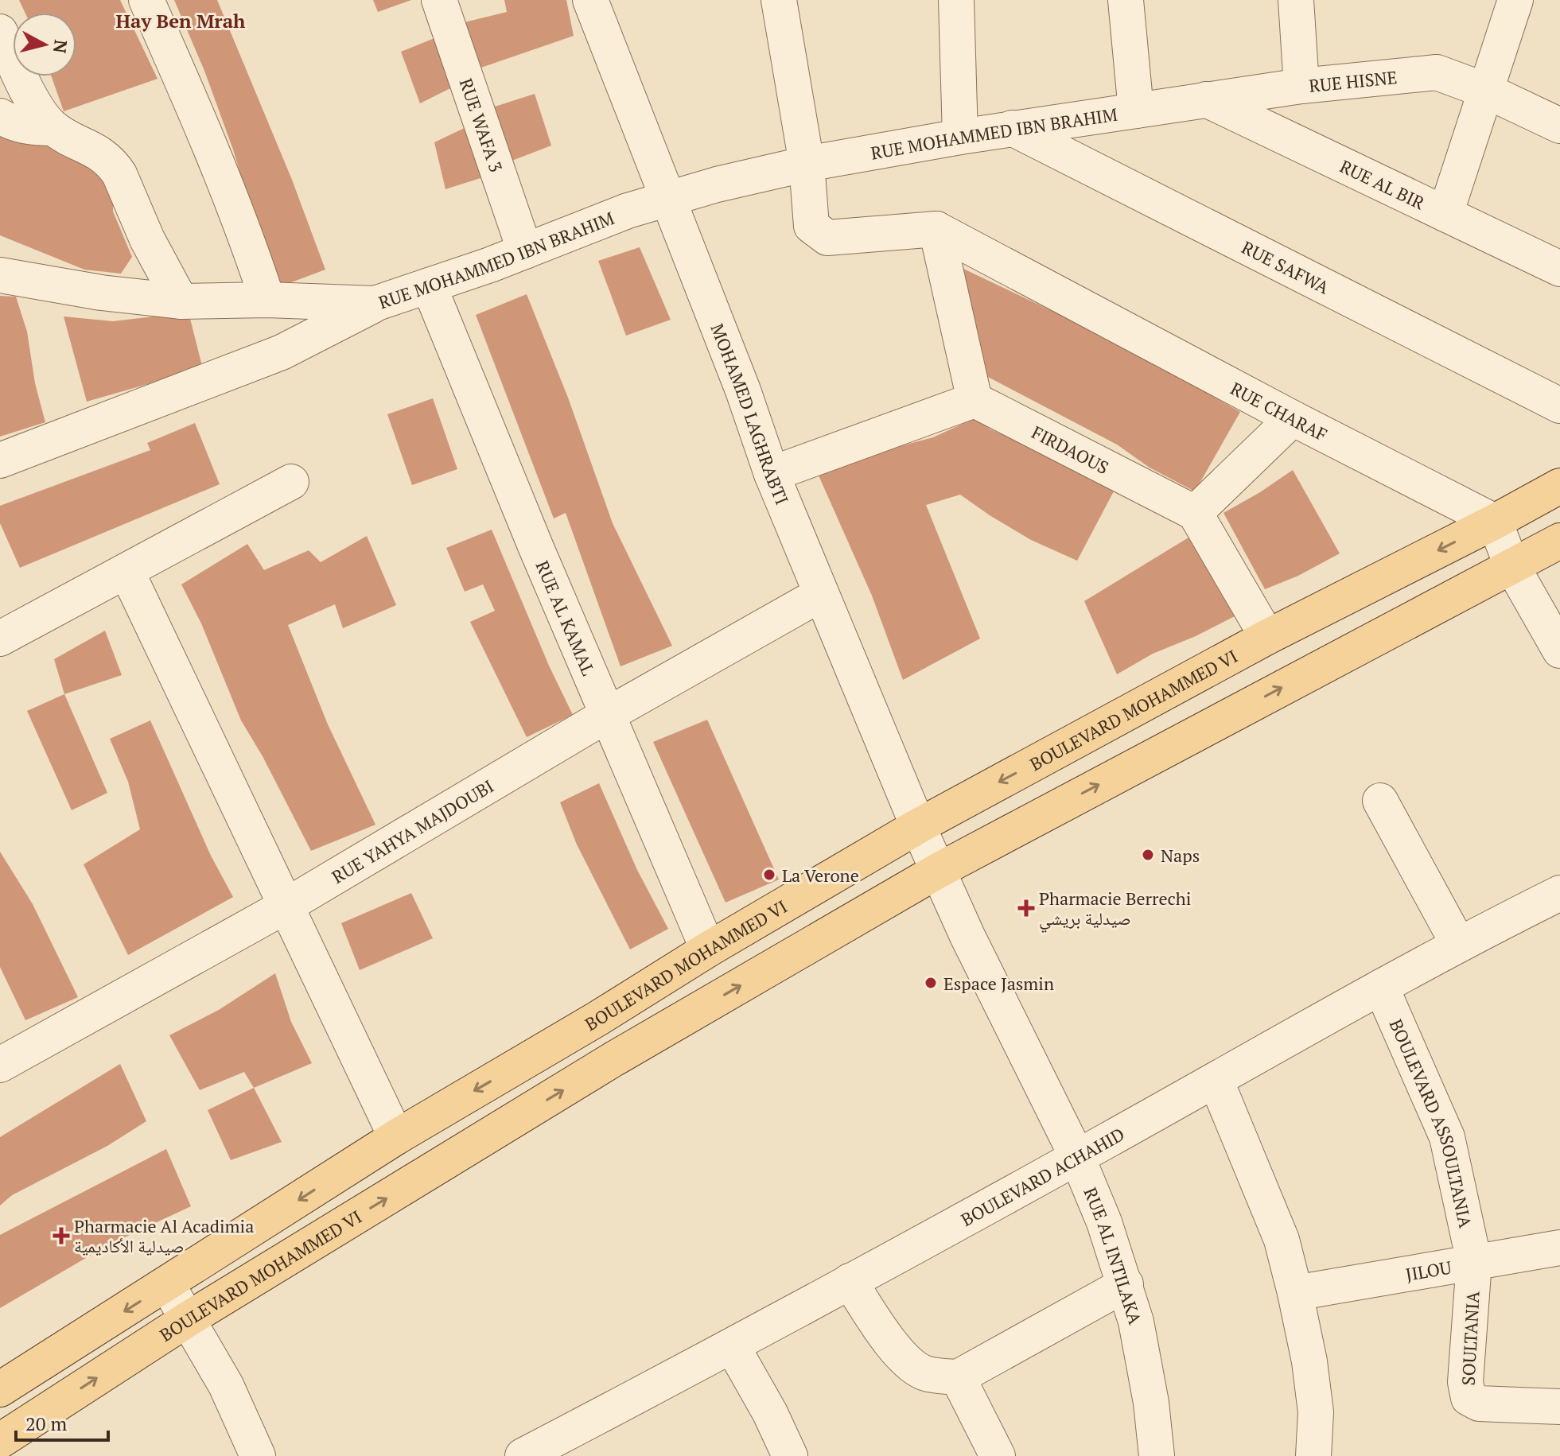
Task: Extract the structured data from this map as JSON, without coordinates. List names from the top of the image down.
{
  "streets": {
    "main road": ["BOULEVARD MOHAMMED VI"],
    "street": [
      "RUE HISNE",
      "RUE WAFA 3",
      "RUE MOHAMMED IBN BRAHIM",
      "RUE AL BIR",
      "RUE SAFWA",
      "RUE CHARAF",
      "MOHAMED LAGHRABTI",
      "FIRDAOUS",
      "RUE AL KAMAL",
      "RUE YAHYA MAJDOUBI",
      "BOULEVARD ASSOULTANIA",
      "BOULEVARD ACHAHID",
      "RUE AL INTILAKA",
      "JILOU",
      "SOULTANIA"
    ]
  },
  "crossings": [
    ["RUE HISNE", "RUE MOHAMMED IBN BRAHIM"],
    ["RUE HISNE", "RUE AL BIR"],
    ["RUE WAFA 3", "RUE MOHAMMED IBN BRAHIM"],
    ["RUE MOHAMMED IBN BRAHIM", "RUE SAFWA"],
    ["RUE MOHAMMED IBN BRAHIM", "MOHAMED LAGHRABTI"],
    ["RUE MOHAMMED IBN BRAHIM", "RUE AL KAMAL"],
    ["RUE CHARAF", "BOULEVARD MOHAMMED VI"],
    ["MOHAMED LAGHRABTI", "BOULEVARD MOHAMMED VI"],
    ["MOHAMED LAGHRABTI", "RUE YAHYA MAJDOUBI"],
    ["MOHAMED LAGHRABTI", "RUE AL INTILAKA"],
    ["RUE AL KAMAL", "BOULEVARD MOHAMMED VI"],
    ["RUE AL KAMAL", "RUE YAHYA MAJDOUBI"],
    ["BOULEVARD MOHAMMED VI", "RUE AL INTILAKA"],
    ["BOULEVARD ASSOULTANIA", "BOULEVARD ACHAHID"],
    ["BOULEVARD ASSOULTANIA", "JILOU"],
    ["BOULEVARD ASSOULTANIA", "SOULTANIA"],
    ["BOULEVARD ACHAHID", "RUE AL INTILAKA"],
    ["JILOU", "SOULTANIA"]
  ],
  "districts": ["Hay Ben Mrah"],
  "places": {
    "other": ["Naps", "La Verone", "Espace Jasmin"],
    "health": ["Pharmacie Berrechi صيدلية بريشي", "Pharmacie Al Acadimia صيدلية الأكاديمية"]
  },
  "scale_bar": "20 m",
  "north": "right"
}
